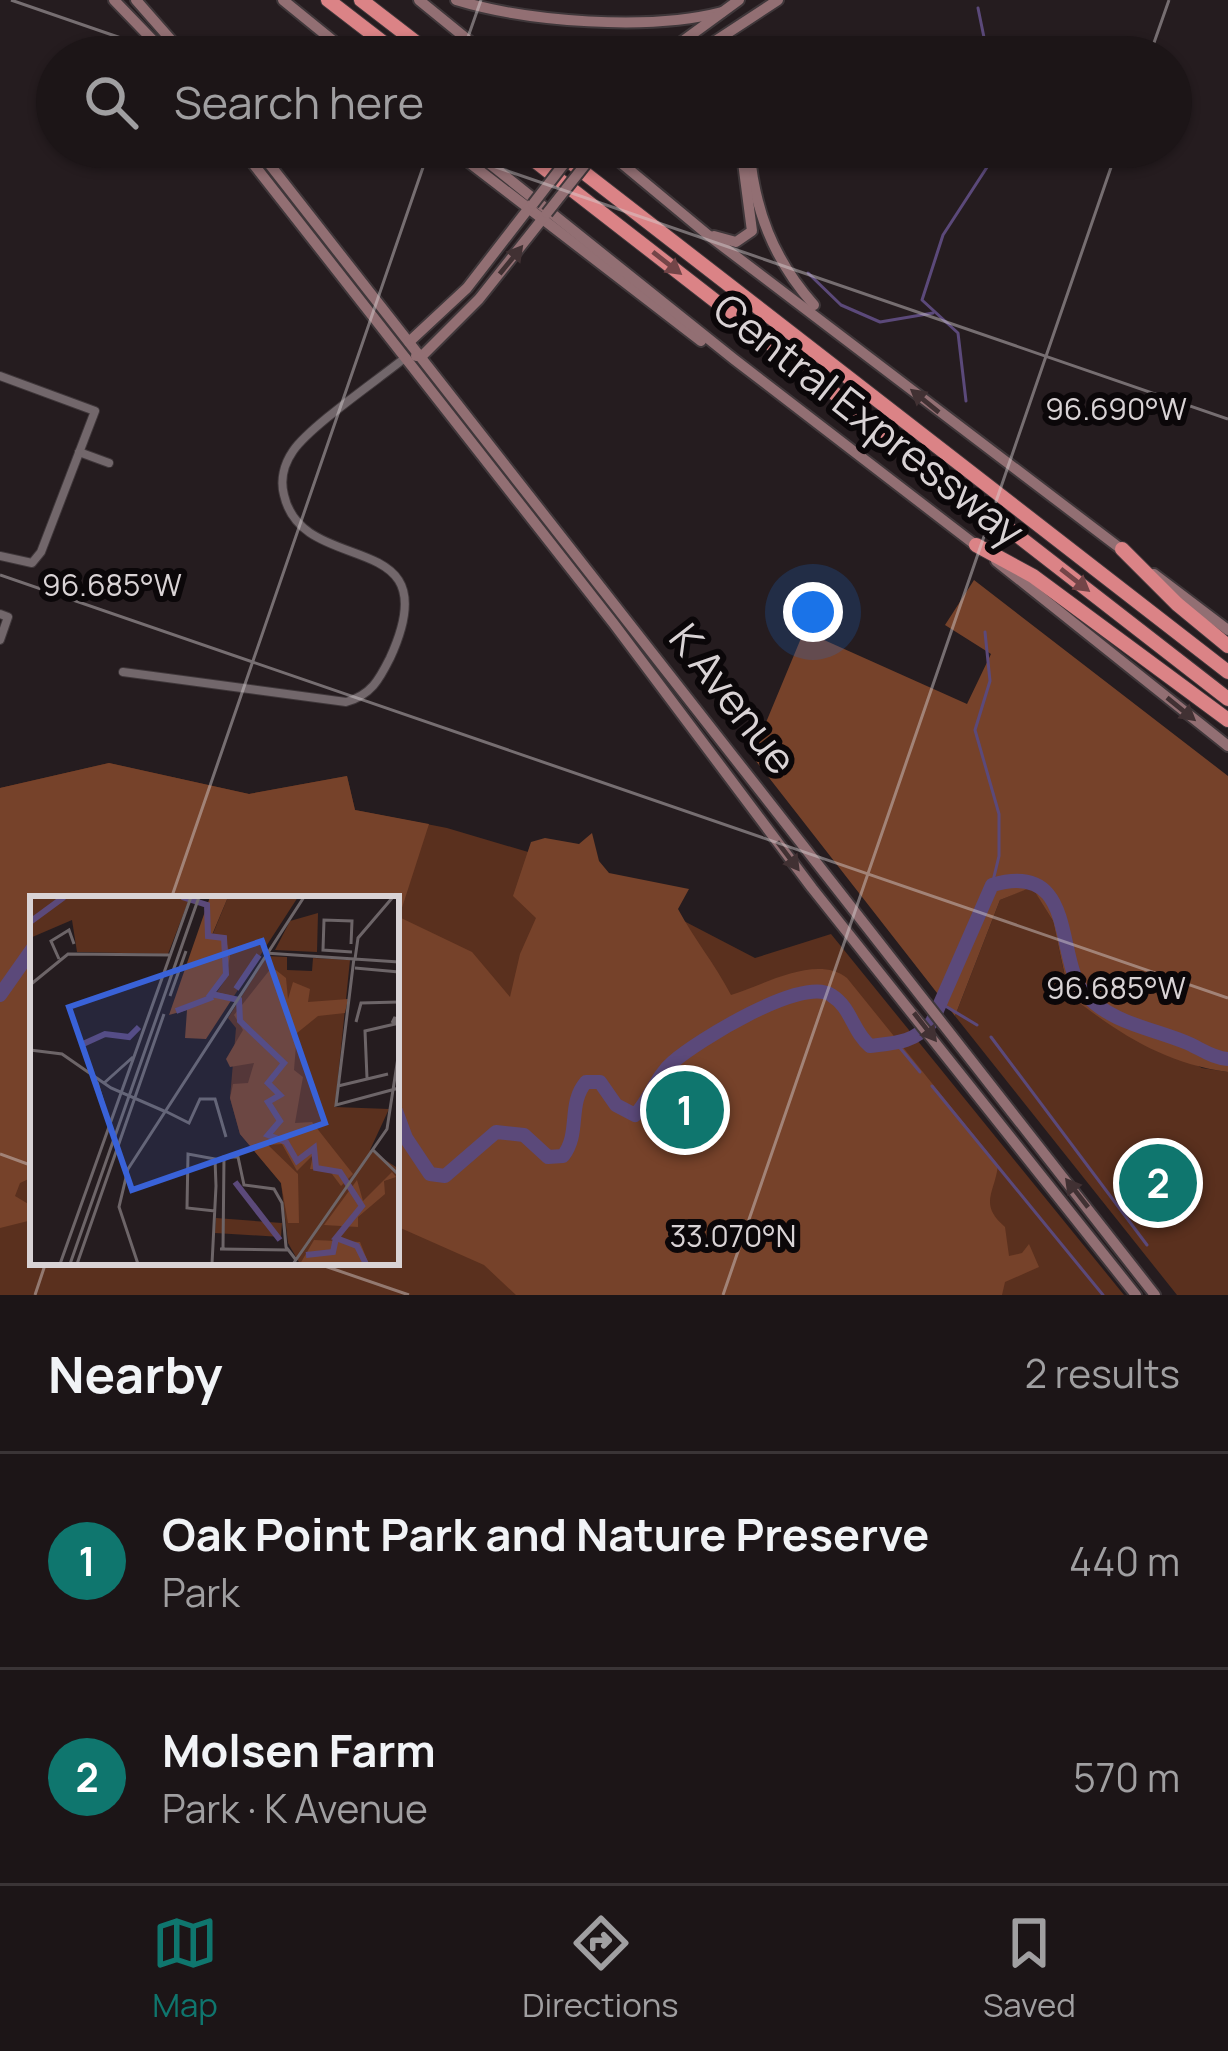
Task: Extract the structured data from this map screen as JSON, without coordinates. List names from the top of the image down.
{
  "streets": {
    "highway": ["Central Expressway"],
    "main road": ["K Avenue"]
  },
  "page": {
    "search": "Search here",
    "pins": ["1", "2"],
    "heading": ["Nearby", "2 results"],
    "list": [
      {
        "mark": "1",
        "name": "Oak Point Park and Nature Preserve",
        "note": "Park",
        "value": "440 m"
      },
      {
        "mark": "2",
        "name": "Molsen Farm",
        "note": "Park · K Avenue",
        "value": "570 m"
      }
    ],
    "nav": ["Map", "Directions", "Saved"]
  },
  "coordinates": ["96.690°W", "96.685°W", "33.070°N"]
}
